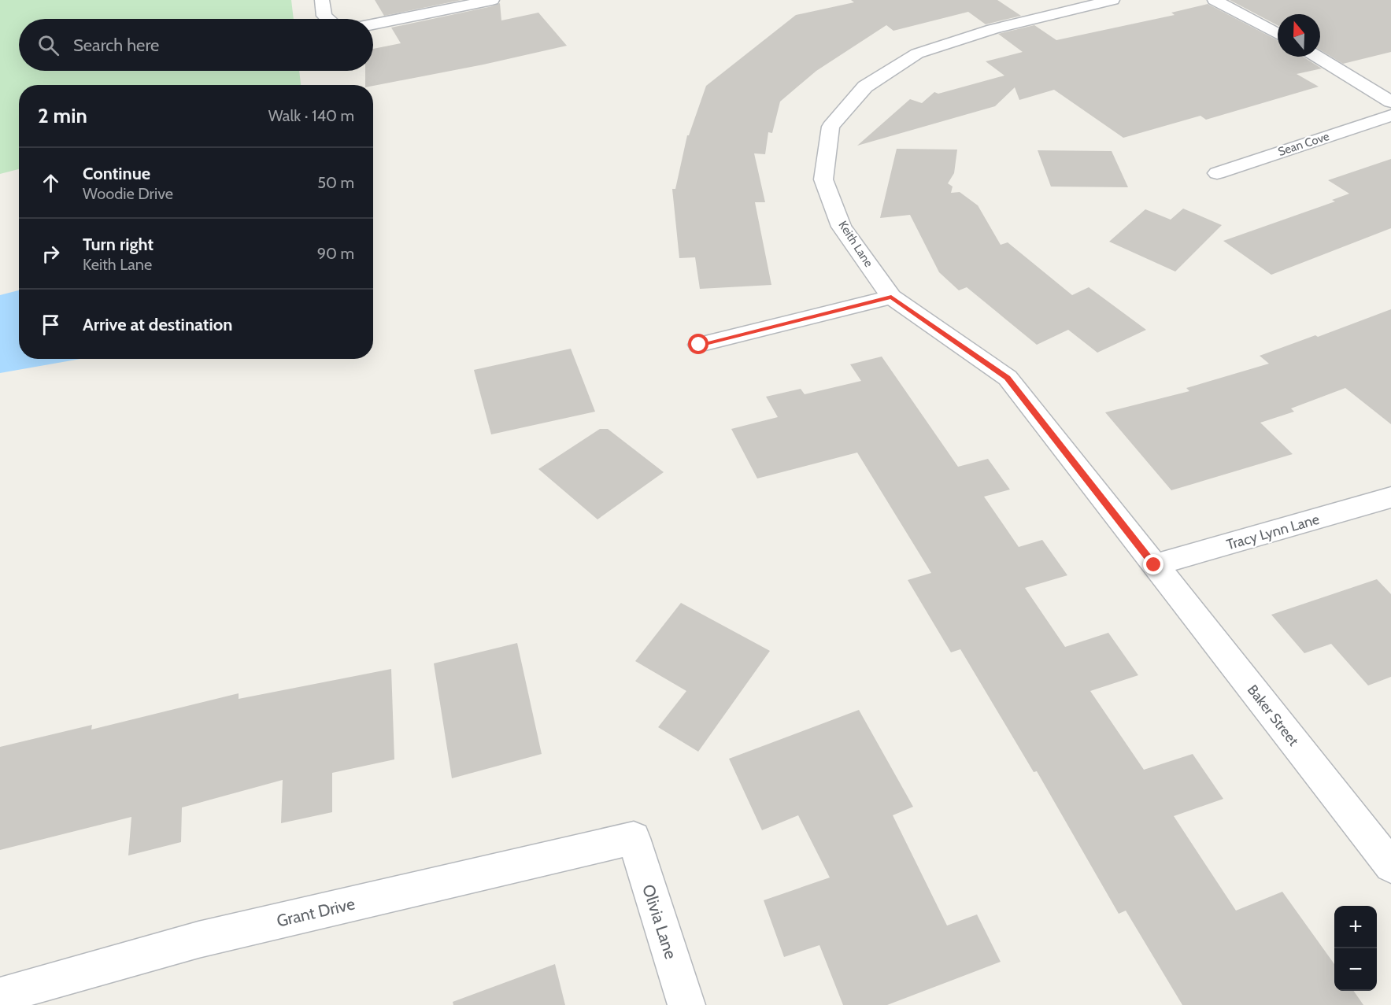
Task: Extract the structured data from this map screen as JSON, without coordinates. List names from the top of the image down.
{
  "streets": {
    "street": [
      "Sean Cove",
      "Keith Lane",
      "Tracy Lynn Lane",
      "Baker Street",
      "Grant Drive",
      "Olivia Lane"
    ]
  },
  "crossings": [
    ["Keith Lane", "Tracy Lynn Lane"],
    ["Keith Lane", "Baker Street"],
    ["Tracy Lynn Lane", "Baker Street"],
    ["Grant Drive", "Olivia Lane"]
  ],
  "north": "top",
  "page": {
    "search": "Search here",
    "heading": ["2 min", "Walk · 140 m"],
    "list": [
      ["Continue", "Woodie Drive", "50 m"],
      ["Turn right", "Keith Lane", "90 m"],
      "Arrive at destination"
    ],
    "map_buttons": ["+", "−"]
  }
}
